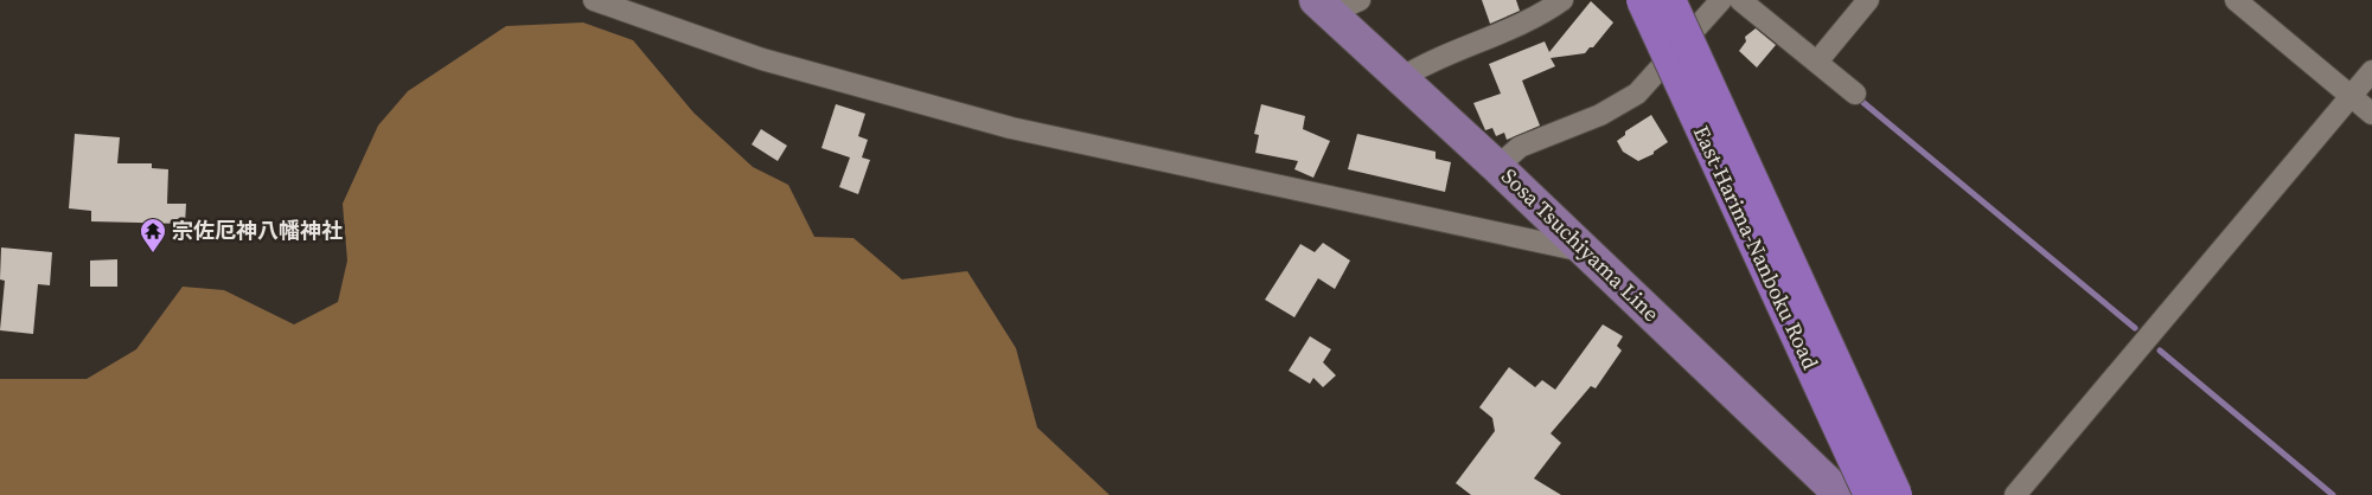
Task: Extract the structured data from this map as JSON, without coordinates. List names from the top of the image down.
{
  "streets": {
    "highway": ["East-Harima-Nanboku Road"],
    "main road": ["Sosa Tsuchiyama Line"]
  },
  "places": {
    "temple": ["宗佐厄神八幡神社"]
  }
}
